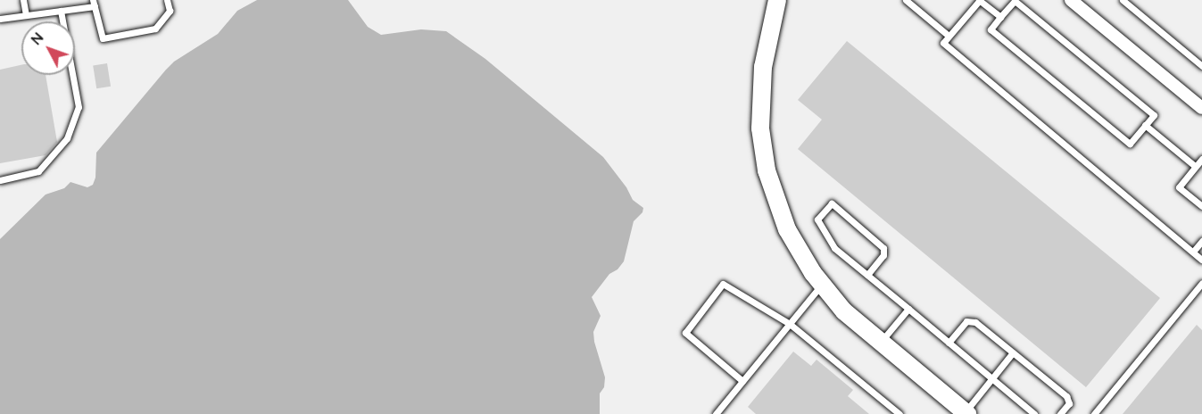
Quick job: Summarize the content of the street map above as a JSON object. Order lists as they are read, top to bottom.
{
  "north": "top left"
}
